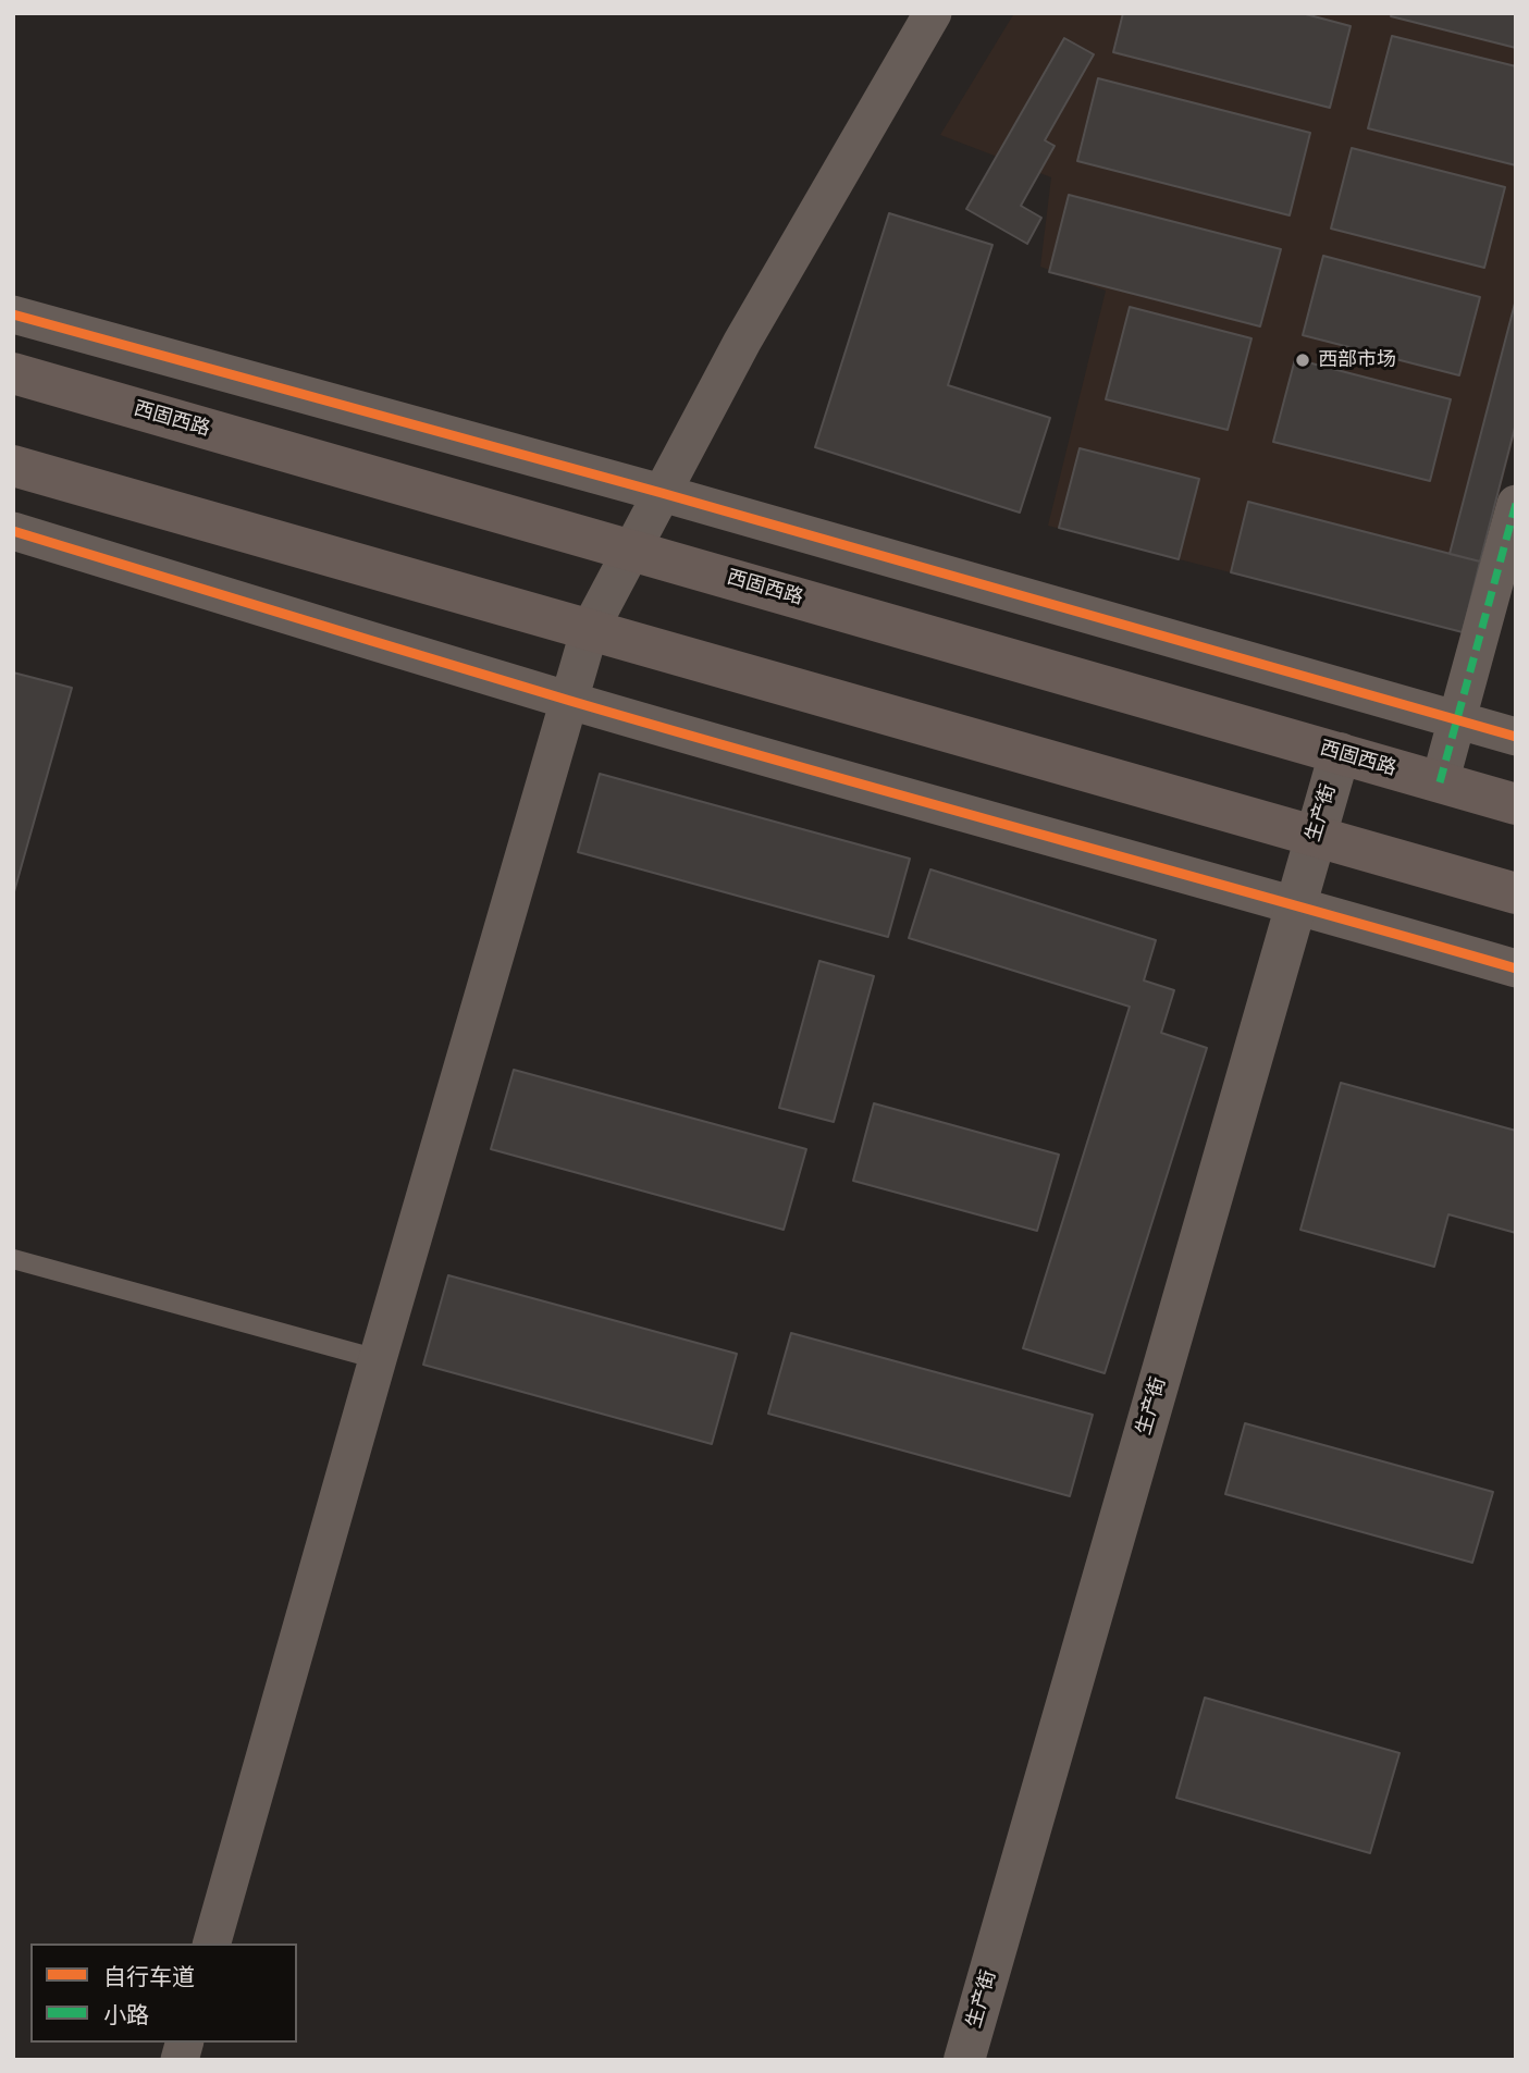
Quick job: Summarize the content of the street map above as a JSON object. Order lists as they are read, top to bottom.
{
  "streets": {
    "main road": ["西固西路"],
    "street": ["生产街"]
  },
  "crossings": [
    ["西固西路", "生产街"]
  ],
  "places": ["西部市场"],
  "legend": ["自行车道", "小路"]
}
